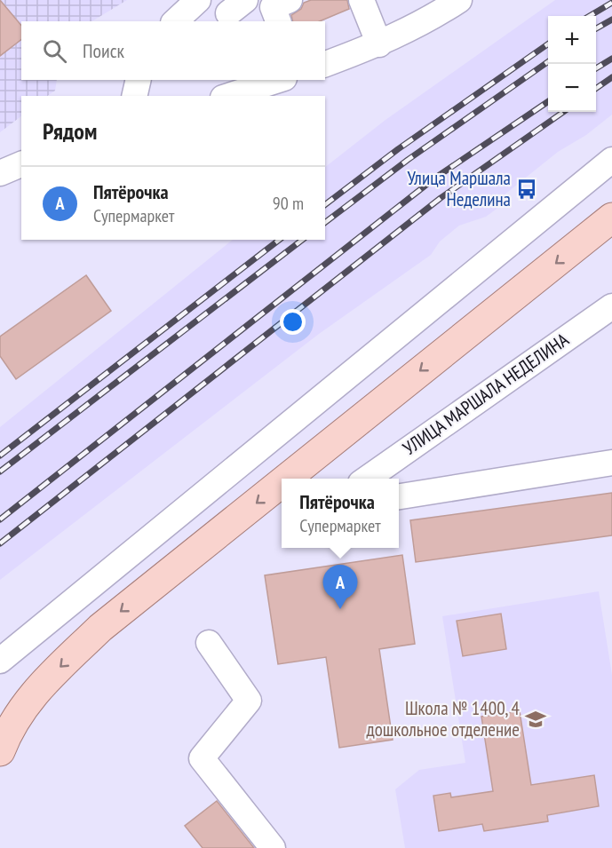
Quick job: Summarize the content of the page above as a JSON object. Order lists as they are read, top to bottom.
{
  "streets": {
    "street": ["УЛИЦА МАРШАЛА НЕДЕЛИНА"]
  },
  "places": {
    "bus stop": ["Улица Маршала Неделина"],
    "school or university": ["Школа № 1400, 4 дошкольное отделение"]
  },
  "page": {
    "map_buttons": ["+", "−"],
    "search": "Поиск",
    "heading": "Рядом",
    "list": [
      {
        "mark": "A",
        "name": "Пятёрочка",
        "note": "Супермаркет",
        "value": "90 m"
      }
    ],
    "popup": ["Пятёрочка", "Супермаркет"],
    "pins": "A"
  }
}
